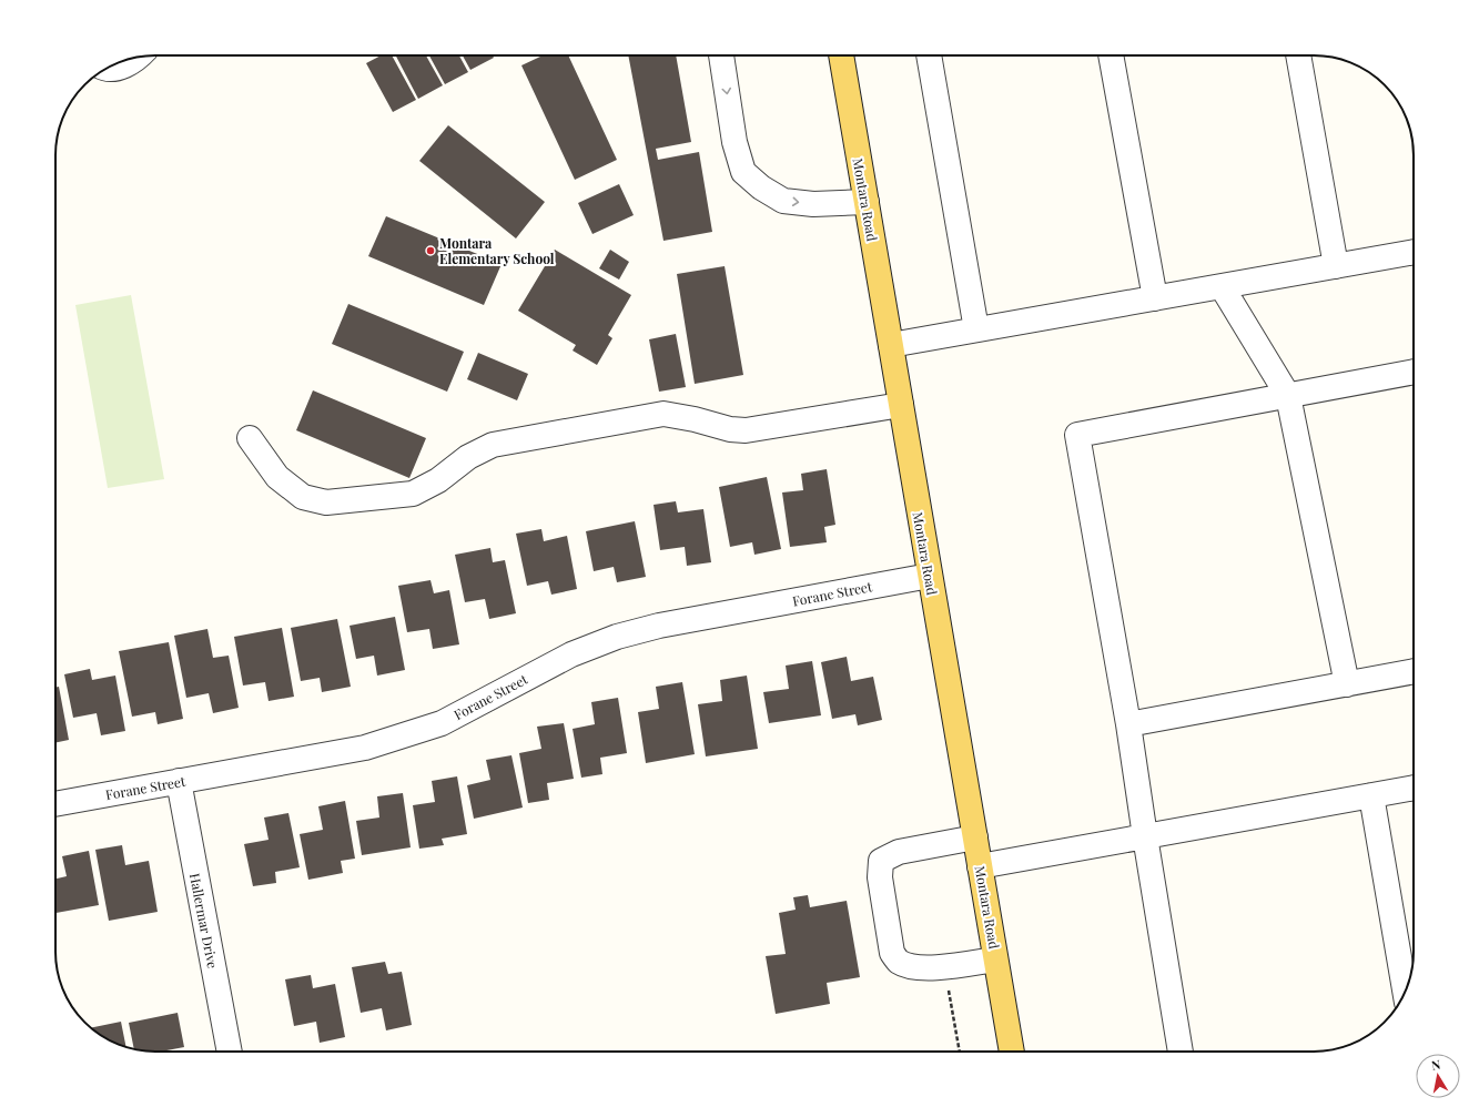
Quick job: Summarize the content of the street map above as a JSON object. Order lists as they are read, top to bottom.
{
  "streets": {
    "main road": ["Montara Road"],
    "street": ["Forane Street", "Hallermar Drive"]
  },
  "crossings": [
    ["Montara Road", "Forane Street"],
    ["Forane Street", "Hallermar Drive"]
  ],
  "places": ["Montara Elementary School"],
  "north": "top"
}
